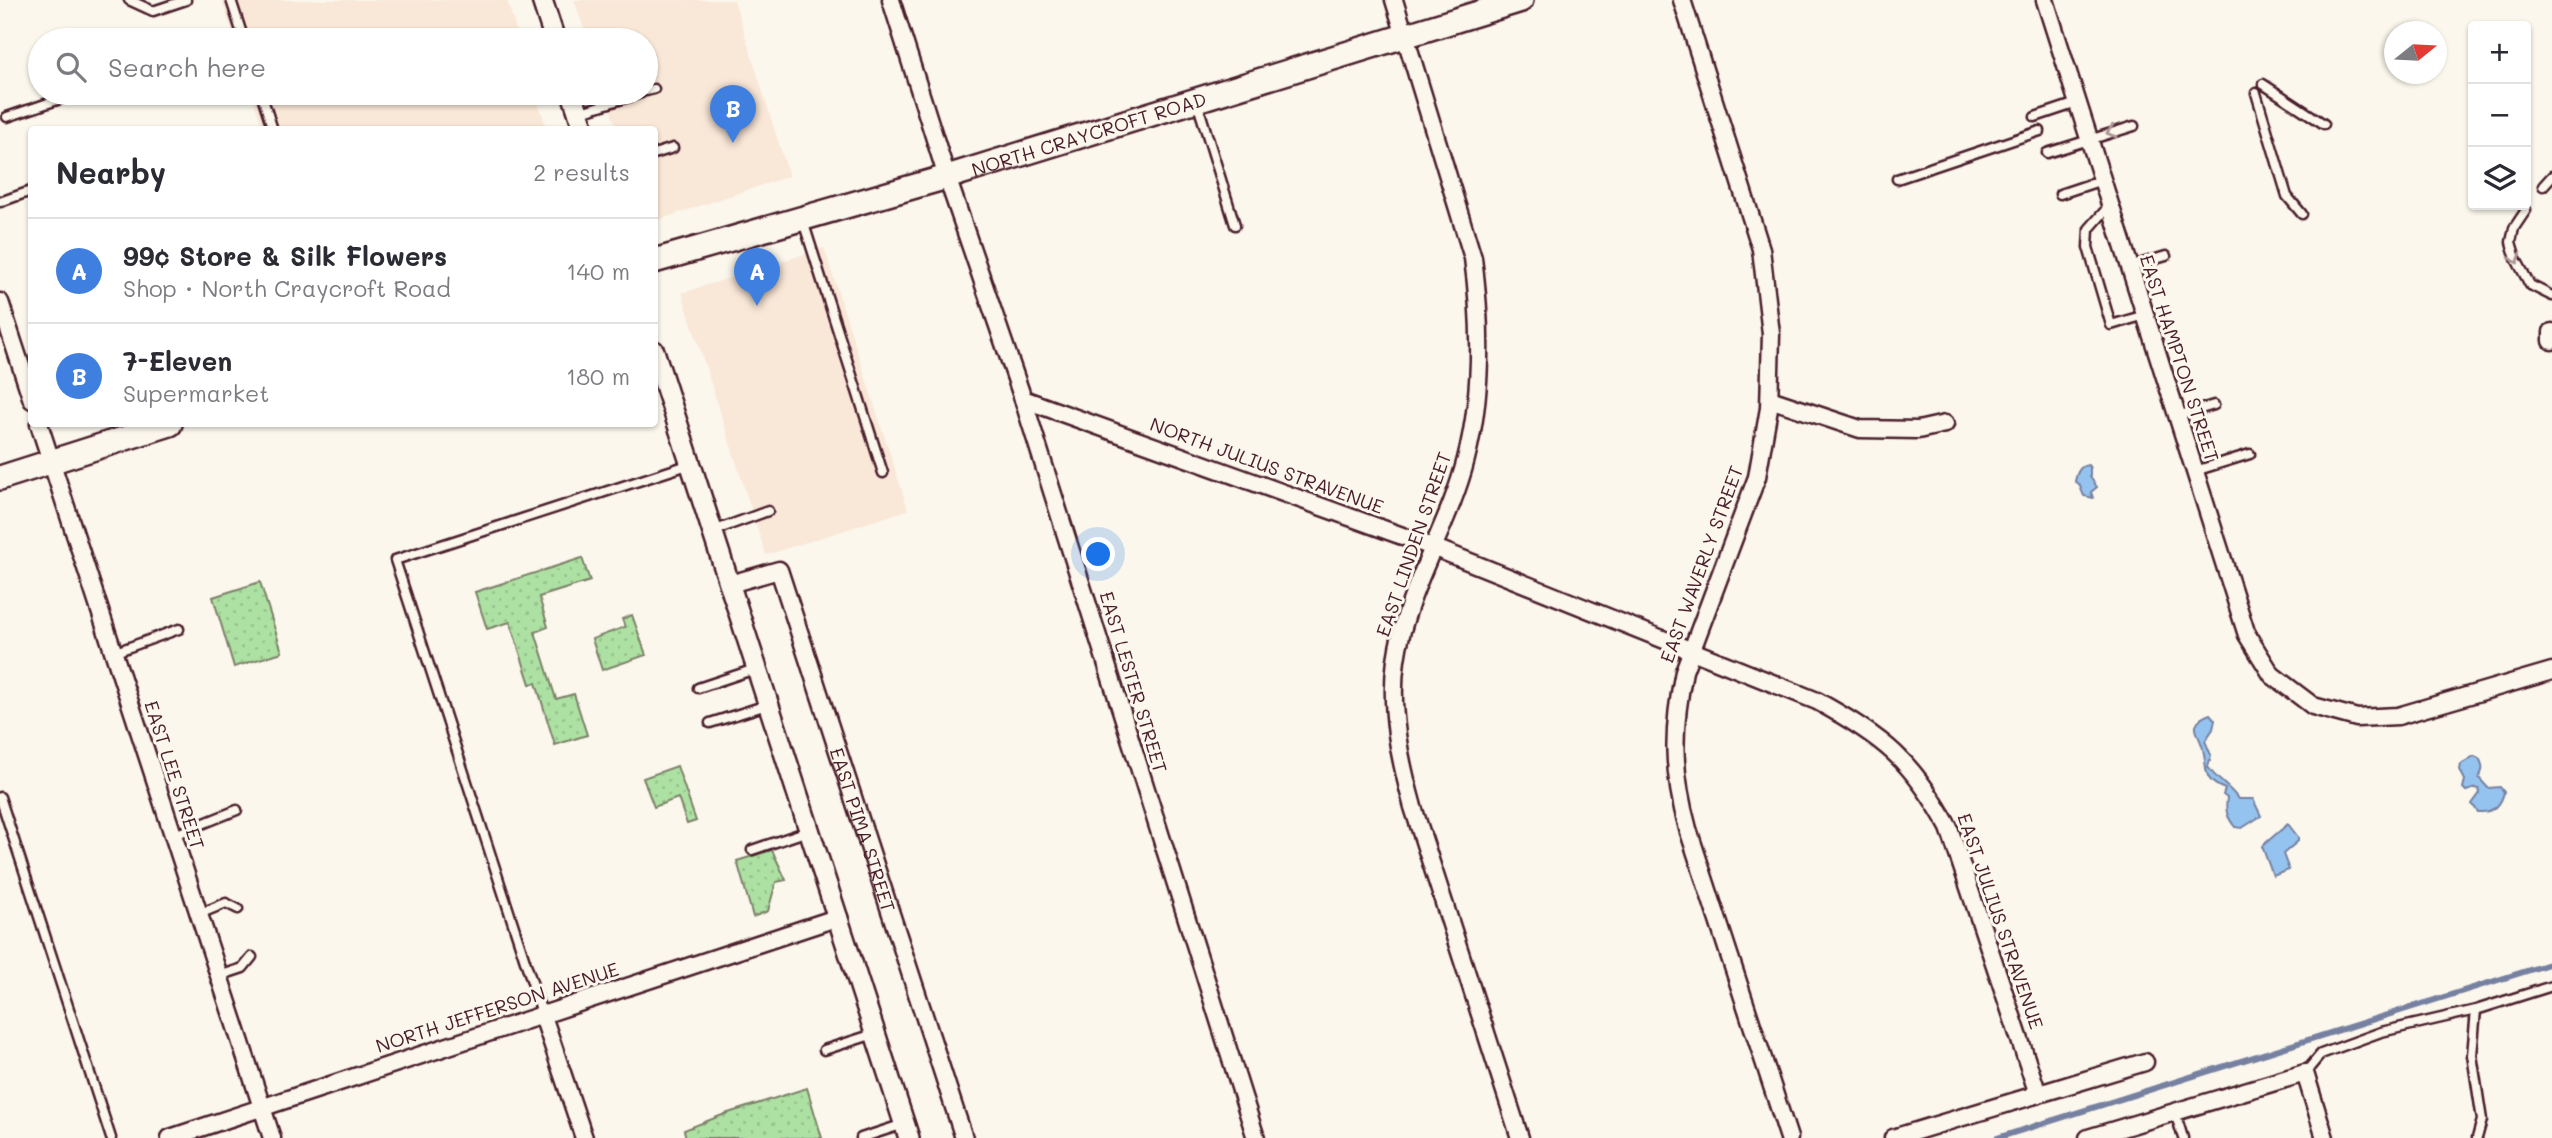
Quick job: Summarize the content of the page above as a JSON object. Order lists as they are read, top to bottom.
{
  "streets": {
    "main road": ["NORTH CRAYCROFT ROAD"],
    "street": [
      "EAST HAMPTON STREET",
      "NORTH JULIUS STRAVENUE",
      "EAST LINDEN STREET",
      "EAST WAVERLY STREET",
      "EAST LESTER STREET",
      "EAST LEE STREET",
      "EAST PIMA STREET",
      "EAST JULIUS STRAVENUE",
      "NORTH JEFFERSON AVENUE"
    ]
  },
  "crossings": [
    ["NORTH CRAYCROFT ROAD", "EAST LINDEN STREET"],
    ["NORTH CRAYCROFT ROAD", "EAST LESTER STREET"],
    ["NORTH JULIUS STRAVENUE", "EAST LINDEN STREET"],
    ["NORTH JULIUS STRAVENUE", "EAST WAVERLY STREET"],
    ["NORTH JULIUS STRAVENUE", "EAST LESTER STREET"],
    ["NORTH JULIUS STRAVENUE", "EAST JULIUS STRAVENUE"],
    ["EAST WAVERLY STREET", "EAST JULIUS STRAVENUE"],
    ["EAST LEE STREET", "NORTH JEFFERSON AVENUE"]
  ],
  "north": "right",
  "page": {
    "map_buttons": ["+", "−"],
    "search": "Search here",
    "pins": ["B", "A"],
    "heading": ["Nearby", "2 results"],
    "list": [
      {
        "mark": "A",
        "name": "99¢ Store & Silk Flowers",
        "note": "Shop · North Craycroft Road",
        "value": "140 m"
      },
      {
        "mark": "B",
        "name": "7-Eleven",
        "note": "Supermarket",
        "value": "180 m"
      }
    ]
  }
}
